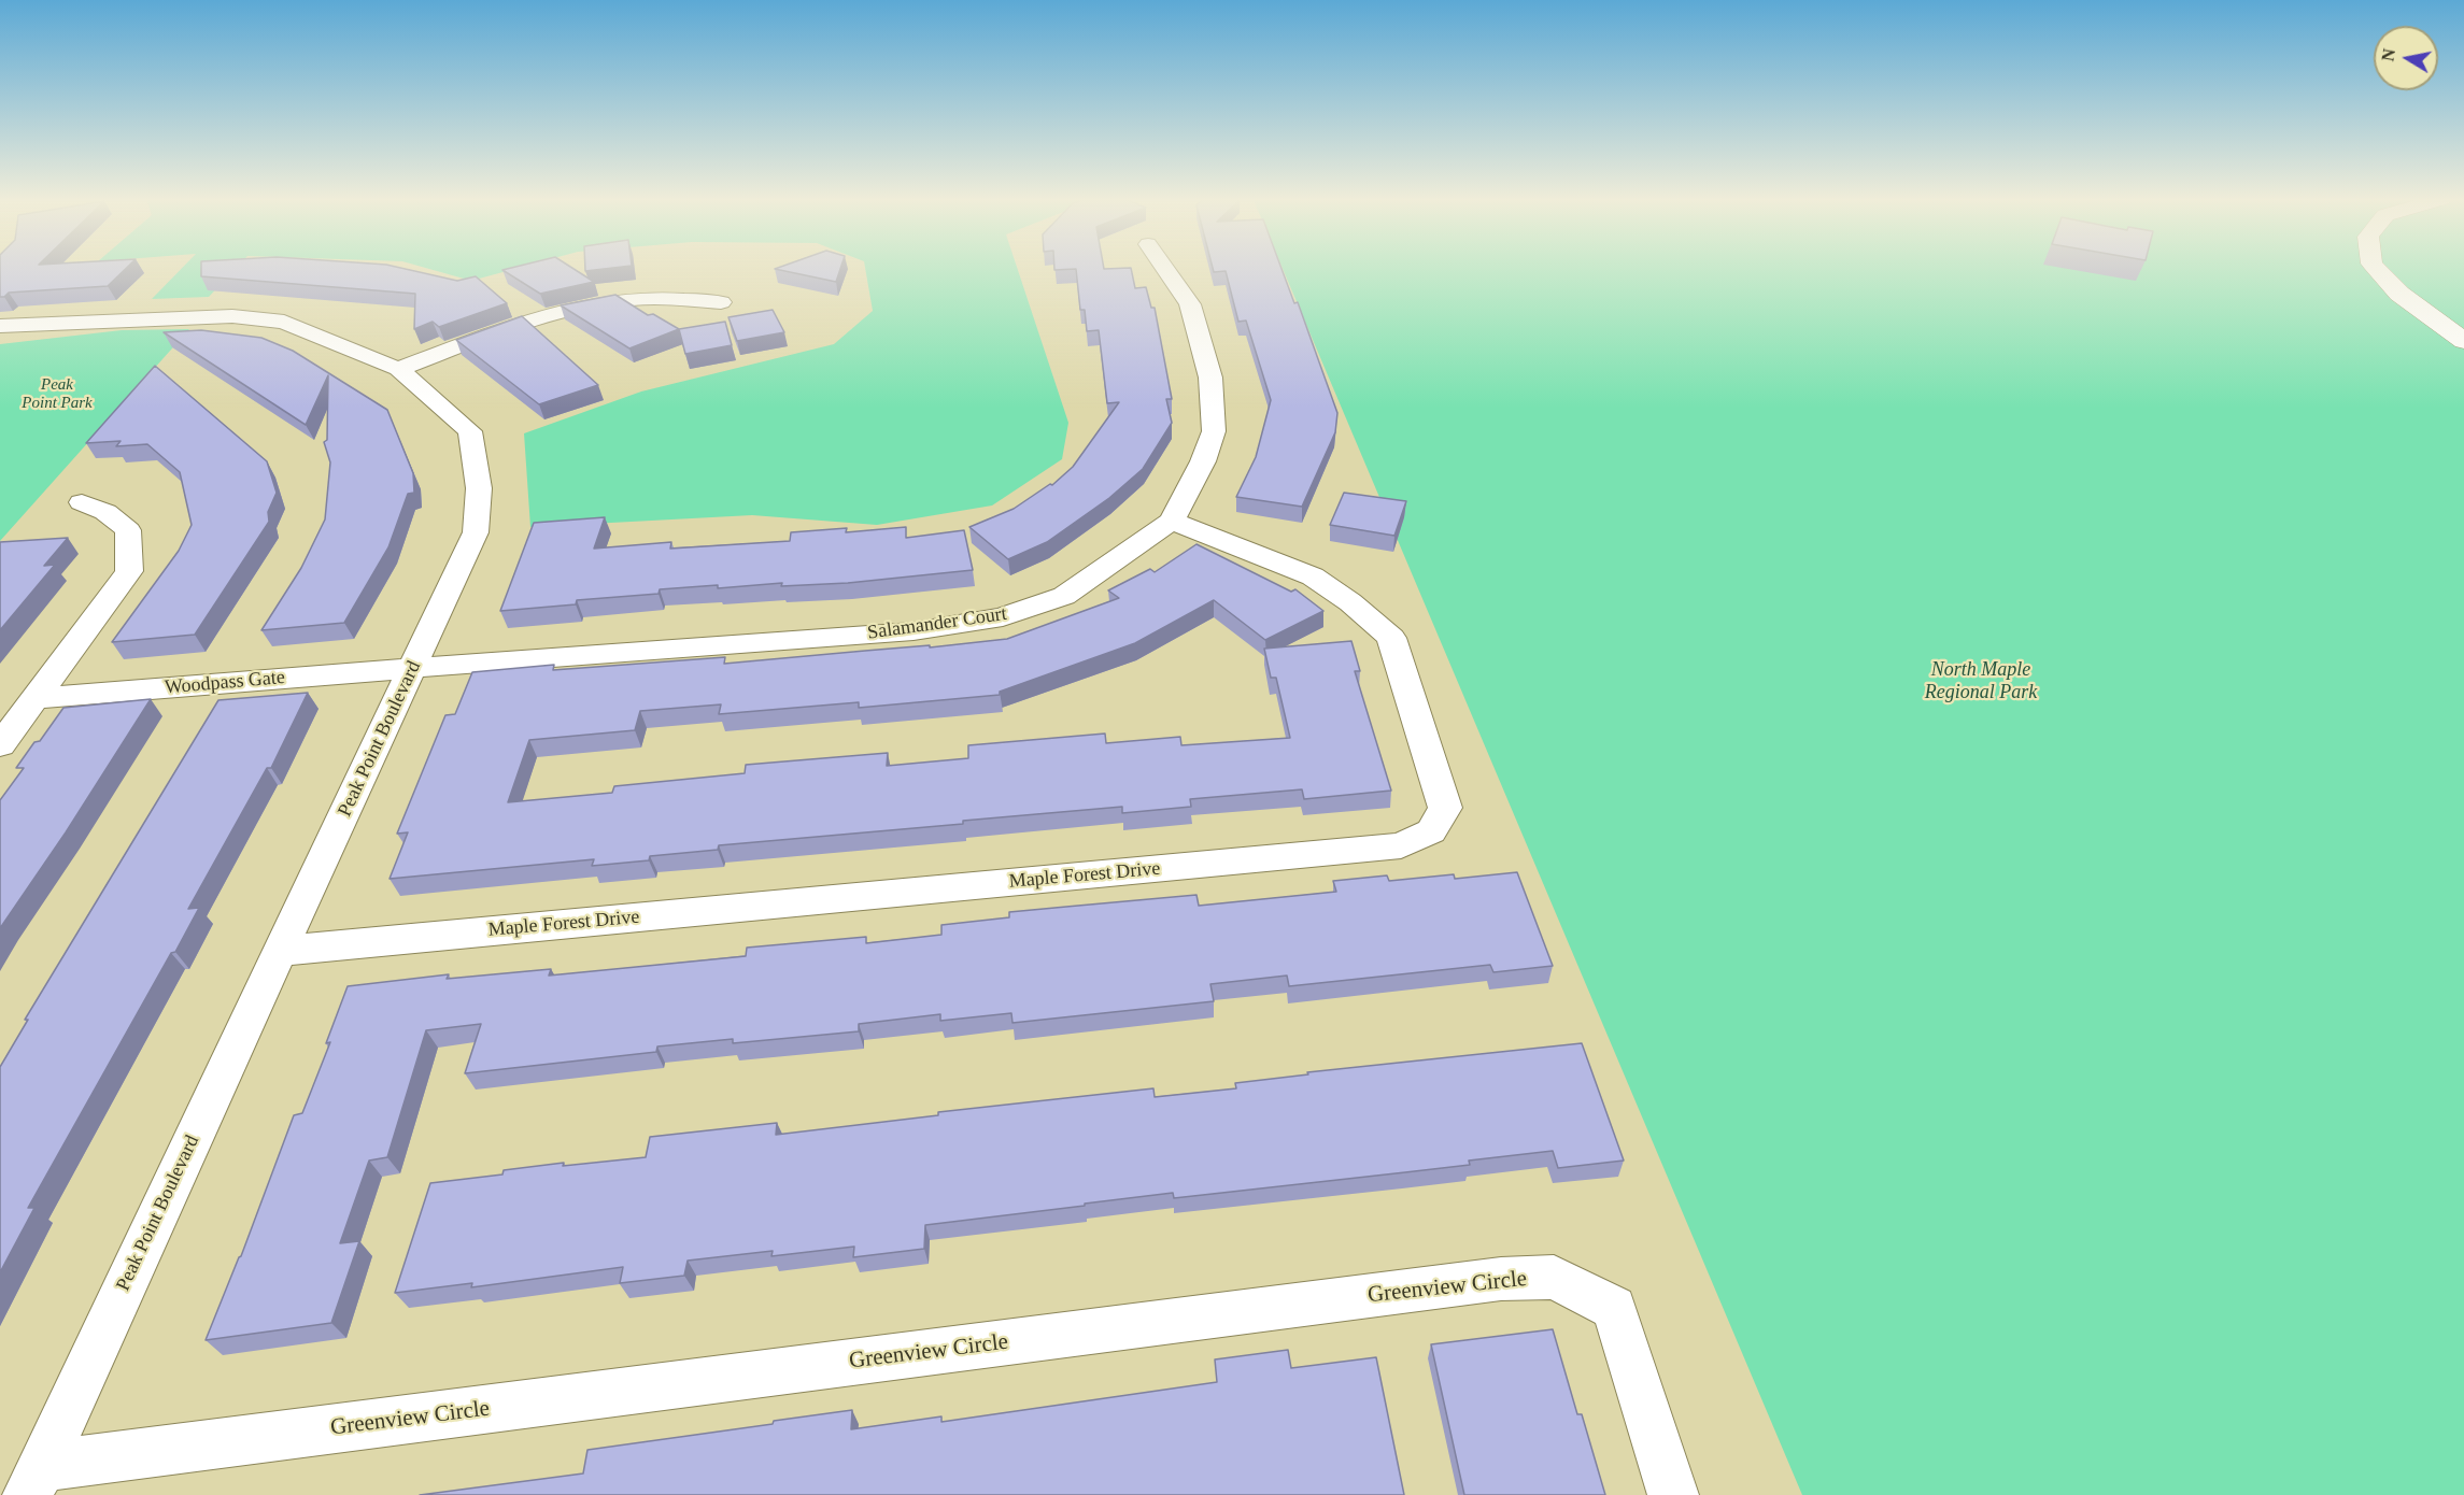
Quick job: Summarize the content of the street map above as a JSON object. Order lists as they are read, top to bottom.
{
  "streets": {
    "street": [
      "Salamander Court",
      "Woodpass Gate",
      "Peak Point Boulevard",
      "Maple Forest Drive",
      "Greenview Circle"
    ]
  },
  "crossings": [
    ["Salamander Court", "Woodpass Gate"],
    ["Salamander Court", "Peak Point Boulevard"],
    ["Salamander Court", "Maple Forest Drive"],
    ["Woodpass Gate", "Peak Point Boulevard"],
    ["Peak Point Boulevard", "Maple Forest Drive"],
    ["Peak Point Boulevard", "Greenview Circle"]
  ],
  "parks": ["Peak Point Park", "North Maple Regional Park"],
  "north": "left"
}
